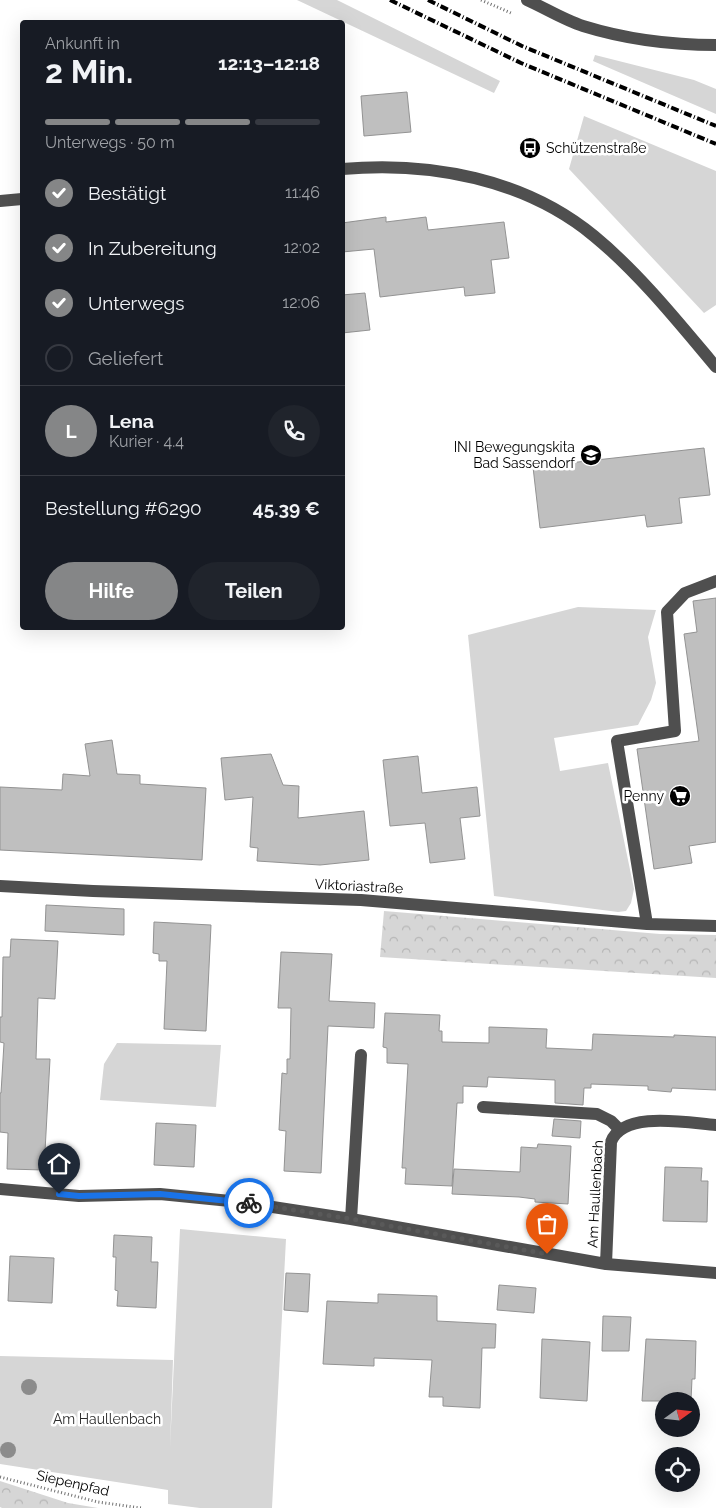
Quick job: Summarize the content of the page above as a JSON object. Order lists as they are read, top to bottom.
{
  "streets": {
    "street": ["Viktoriastraße", "Am Haullenbach"],
    "path": ["Siepenpfad"]
  },
  "parks": ["Am Haullenbach"],
  "places": {
    "bus stop": ["Schützenstraße"],
    "school or university": ["INI Bewegungskita Bad Sassendorf"],
    "supermarket": ["Penny"]
  },
  "north": "right",
  "page": {
    "heading": ["2 Min.", "Ankunft in", "12:13–12:18"],
    "panel": [
      "Lena",
      "Kurier · 4.4",
      "Bestellung #6290",
      "45.39 €"
    ],
    "bar": "Unterwegs · 50 m",
    "list": [
      ["Bestätigt", "11:46"],
      ["In Zubereitung", "12:02"],
      ["Unterwegs", "12:06"],
      "Geliefert"
    ],
    "round": "L",
    "buttons": ["Hilfe", "Teilen"]
  }
}
